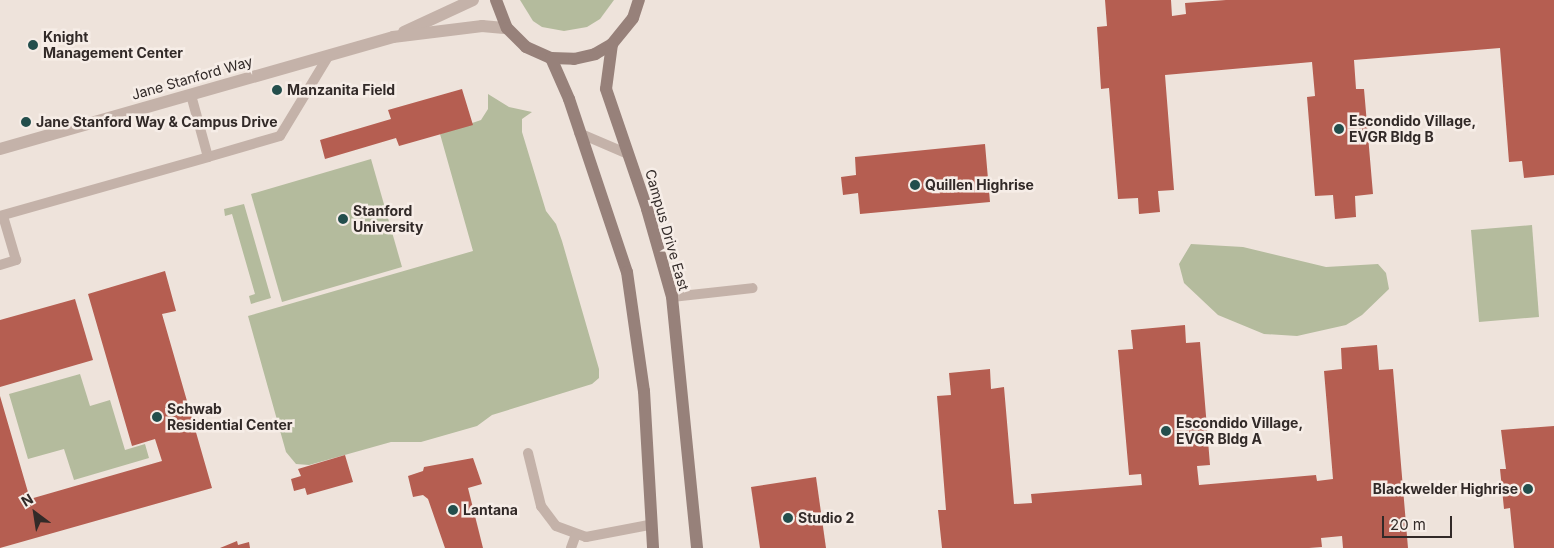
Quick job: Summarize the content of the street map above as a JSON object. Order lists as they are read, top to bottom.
{
  "streets": {
    "street": ["Jane Stanford Way", "Campus Drive East"]
  },
  "places": [
    "Knight Management Center",
    "Manzanita Field",
    "Jane Stanford Way & Campus Drive",
    "Escondido Village, EVGR Bldg B",
    "Quillen Highrise",
    "Stanford University",
    "Schwab Residential Center",
    "Escondido Village, EVGR Bldg A",
    "Blackwelder Highrise",
    "Lantana",
    "Studio 2"
  ],
  "scale_bar": "20 m",
  "north": "top left"
}
